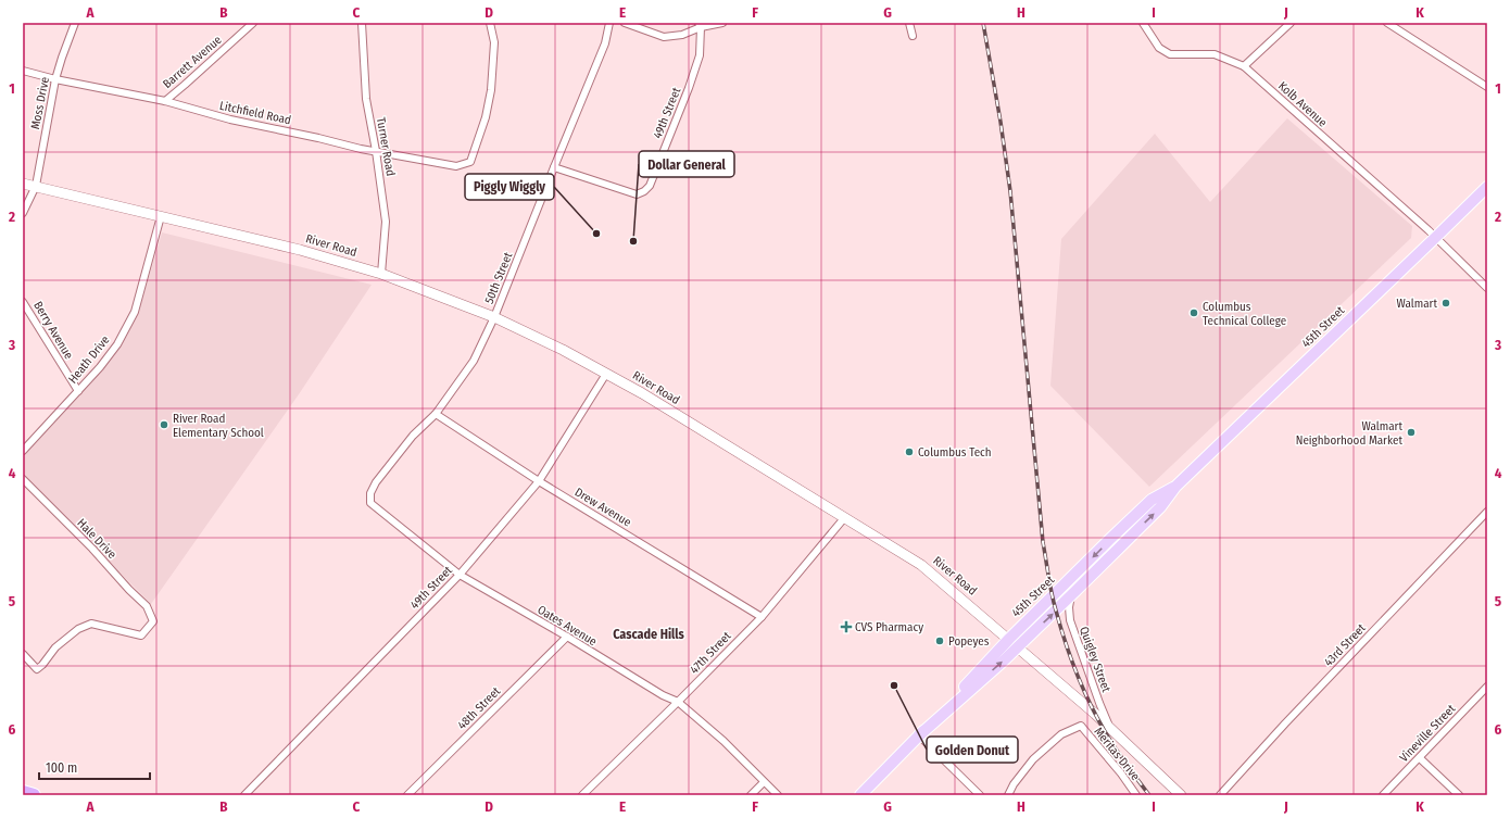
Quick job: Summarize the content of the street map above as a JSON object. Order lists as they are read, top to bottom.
{
  "streets": {
    "main road": ["River Road", "45th Street"],
    "street": [
      "Barrett Avenue",
      "Moss Drive",
      "Kolb Avenue",
      "Litchfield Road",
      "49th Street",
      "Turner Road",
      "50th Street",
      "Berry Avenue",
      "Heath Drive",
      "Drew Avenue",
      "Hale Drive",
      "Oates Avenue",
      "43rd Street",
      "47th Street",
      "Quigley Street",
      "48th Street",
      "Vineville Street",
      "Meritas Drive"
    ]
  },
  "crossings": [
    ["Barrett Avenue", "Litchfield Road"],
    ["Moss Drive", "Litchfield Road"],
    ["Moss Drive", "River Road"],
    ["Kolb Avenue", "45th Street"],
    ["Litchfield Road", "Turner Road"],
    ["49th Street", "River Road"],
    ["49th Street", "50th Street"],
    ["49th Street", "Drew Avenue"],
    ["49th Street", "Oates Avenue"],
    ["Turner Road", "River Road"],
    ["River Road", "50th Street"],
    ["River Road", "45th Street"],
    ["River Road", "Heath Drive"],
    ["River Road", "47th Street"],
    ["River Road", "Quigley Street"],
    ["50th Street", "Drew Avenue"],
    ["50th Street", "Oates Avenue"],
    ["45th Street", "Quigley Street"],
    ["Berry Avenue", "Heath Drive"],
    ["Drew Avenue", "47th Street"],
    ["Oates Avenue", "47th Street"],
    ["Oates Avenue", "48th Street"]
  ],
  "districts": ["Cascade Hills"],
  "places": {
    "other": [
      "Piggly Wiggly",
      "Dollar General",
      "Walmart",
      "Columbus Technical College",
      "River Road Elementary School",
      "Walmart Neighborhood Market",
      "Columbus Tech",
      "Popeyes",
      "Golden Donut"
    ],
    "health": ["CVS Pharmacy"]
  },
  "scale_bar": "100 m",
  "grid": {
    "columns": [
      "A",
      "B",
      "C",
      "D",
      "E",
      "F",
      "G",
      "H",
      "I",
      "J",
      "K"
    ],
    "rows": [
      "1",
      "2",
      "3",
      "4",
      "5",
      "6"
    ]
  }
}
